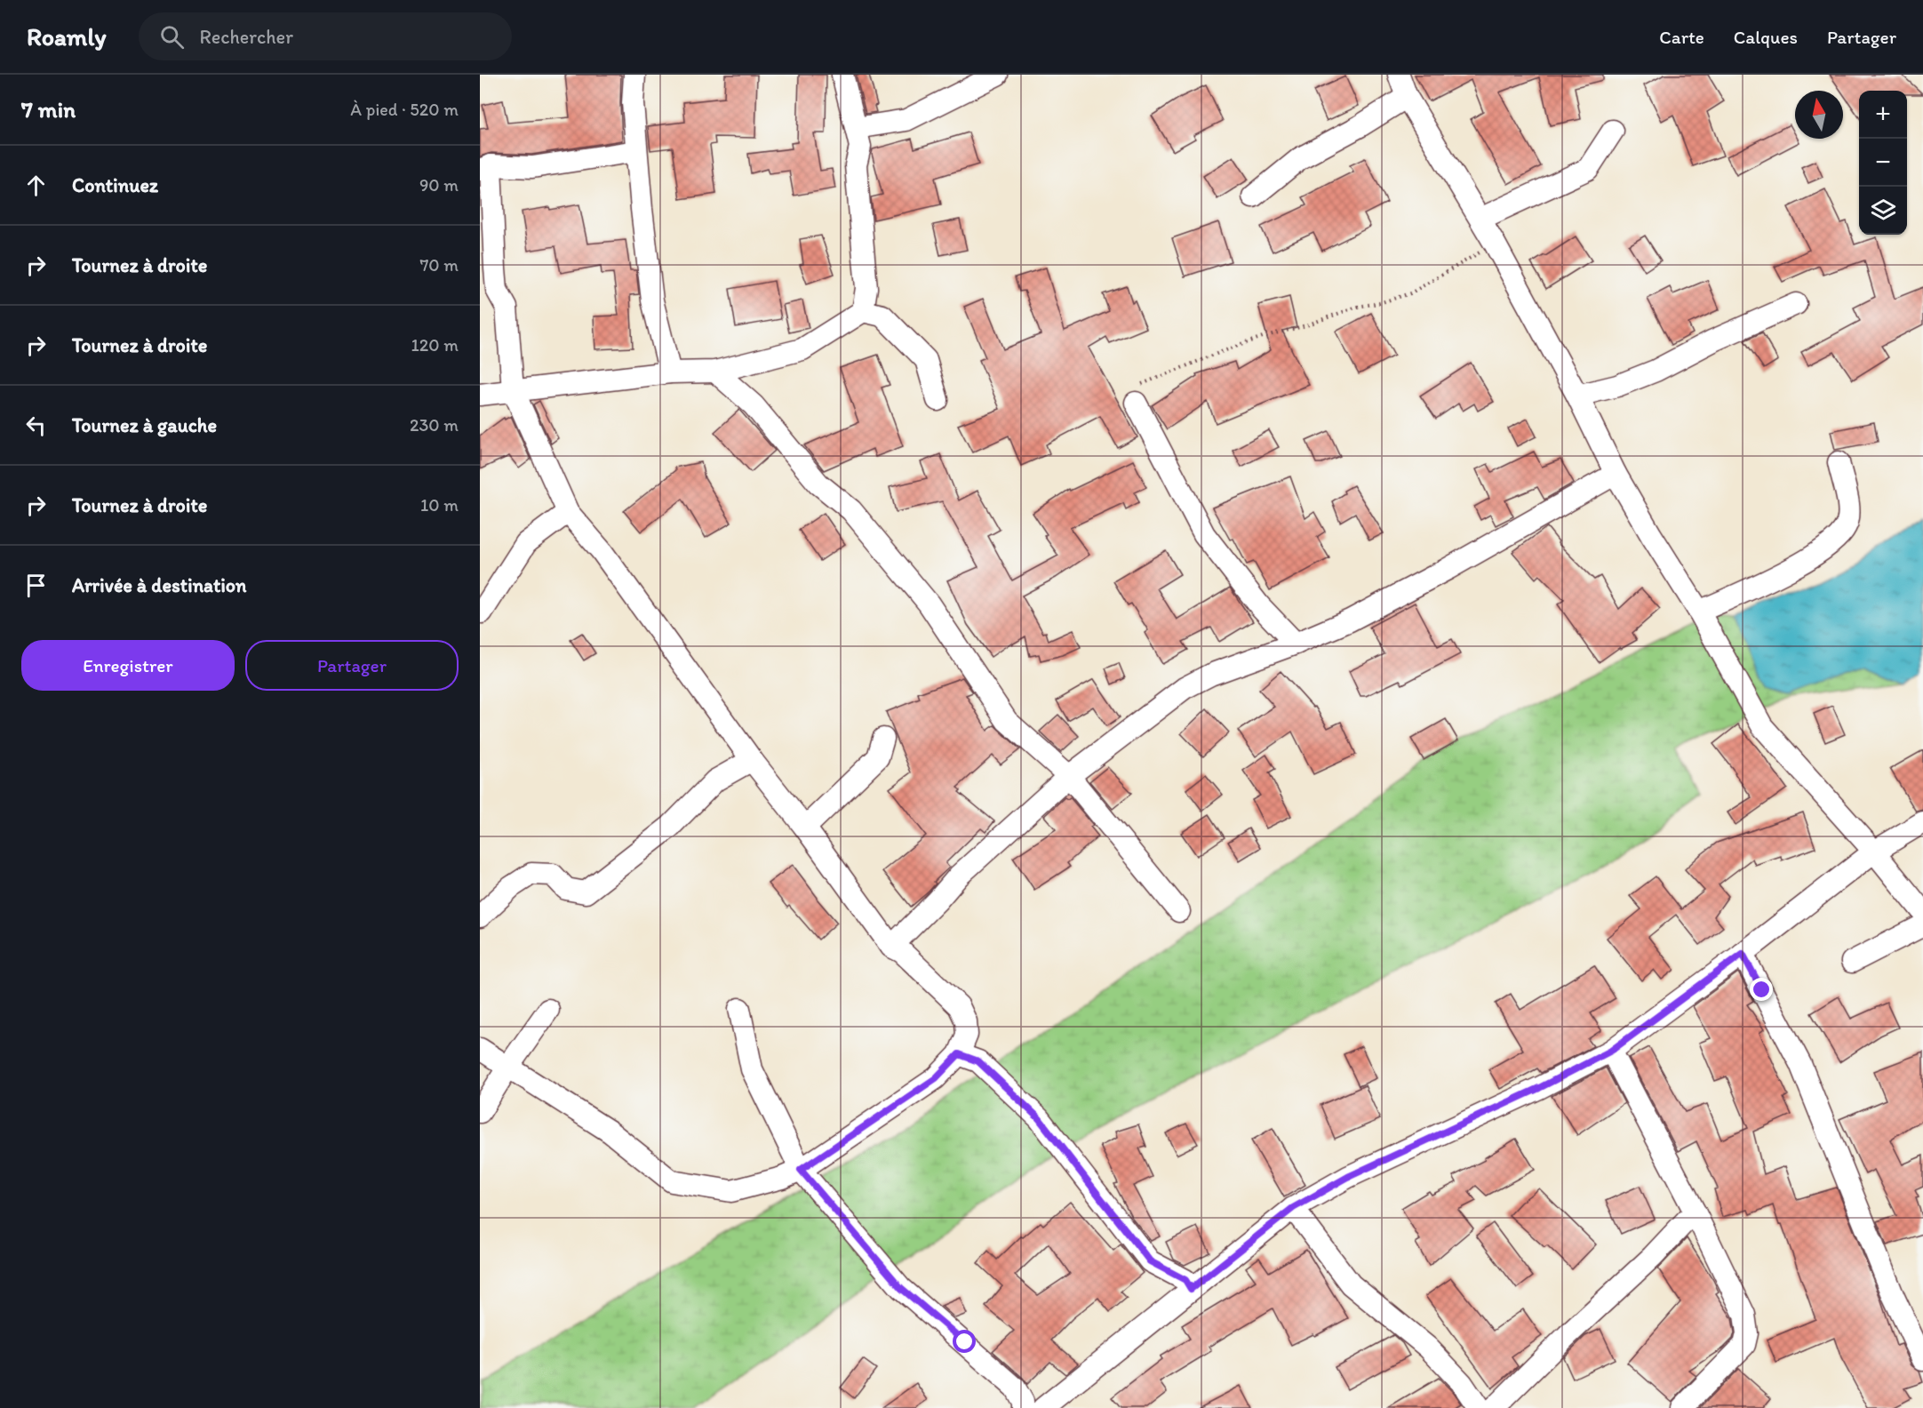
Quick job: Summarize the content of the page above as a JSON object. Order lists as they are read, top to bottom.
{
  "north": "top",
  "page": {
    "header": "Roamly",
    "search": "Rechercher",
    "nav": ["Carte", "Calques", "Partager"],
    "heading": ["7 min", "À pied · 520 m"],
    "map_buttons": ["+", "−"],
    "list": [
      ["Continuez", "90 m"],
      ["Tournez à droite", "70 m"],
      ["Tournez à droite", "120 m"],
      ["Tournez à gauche", "230 m"],
      ["Tournez à droite", "10 m"],
      "Arrivée à destination"
    ],
    "buttons": ["Enregistrer", "Partager"]
  }
}
